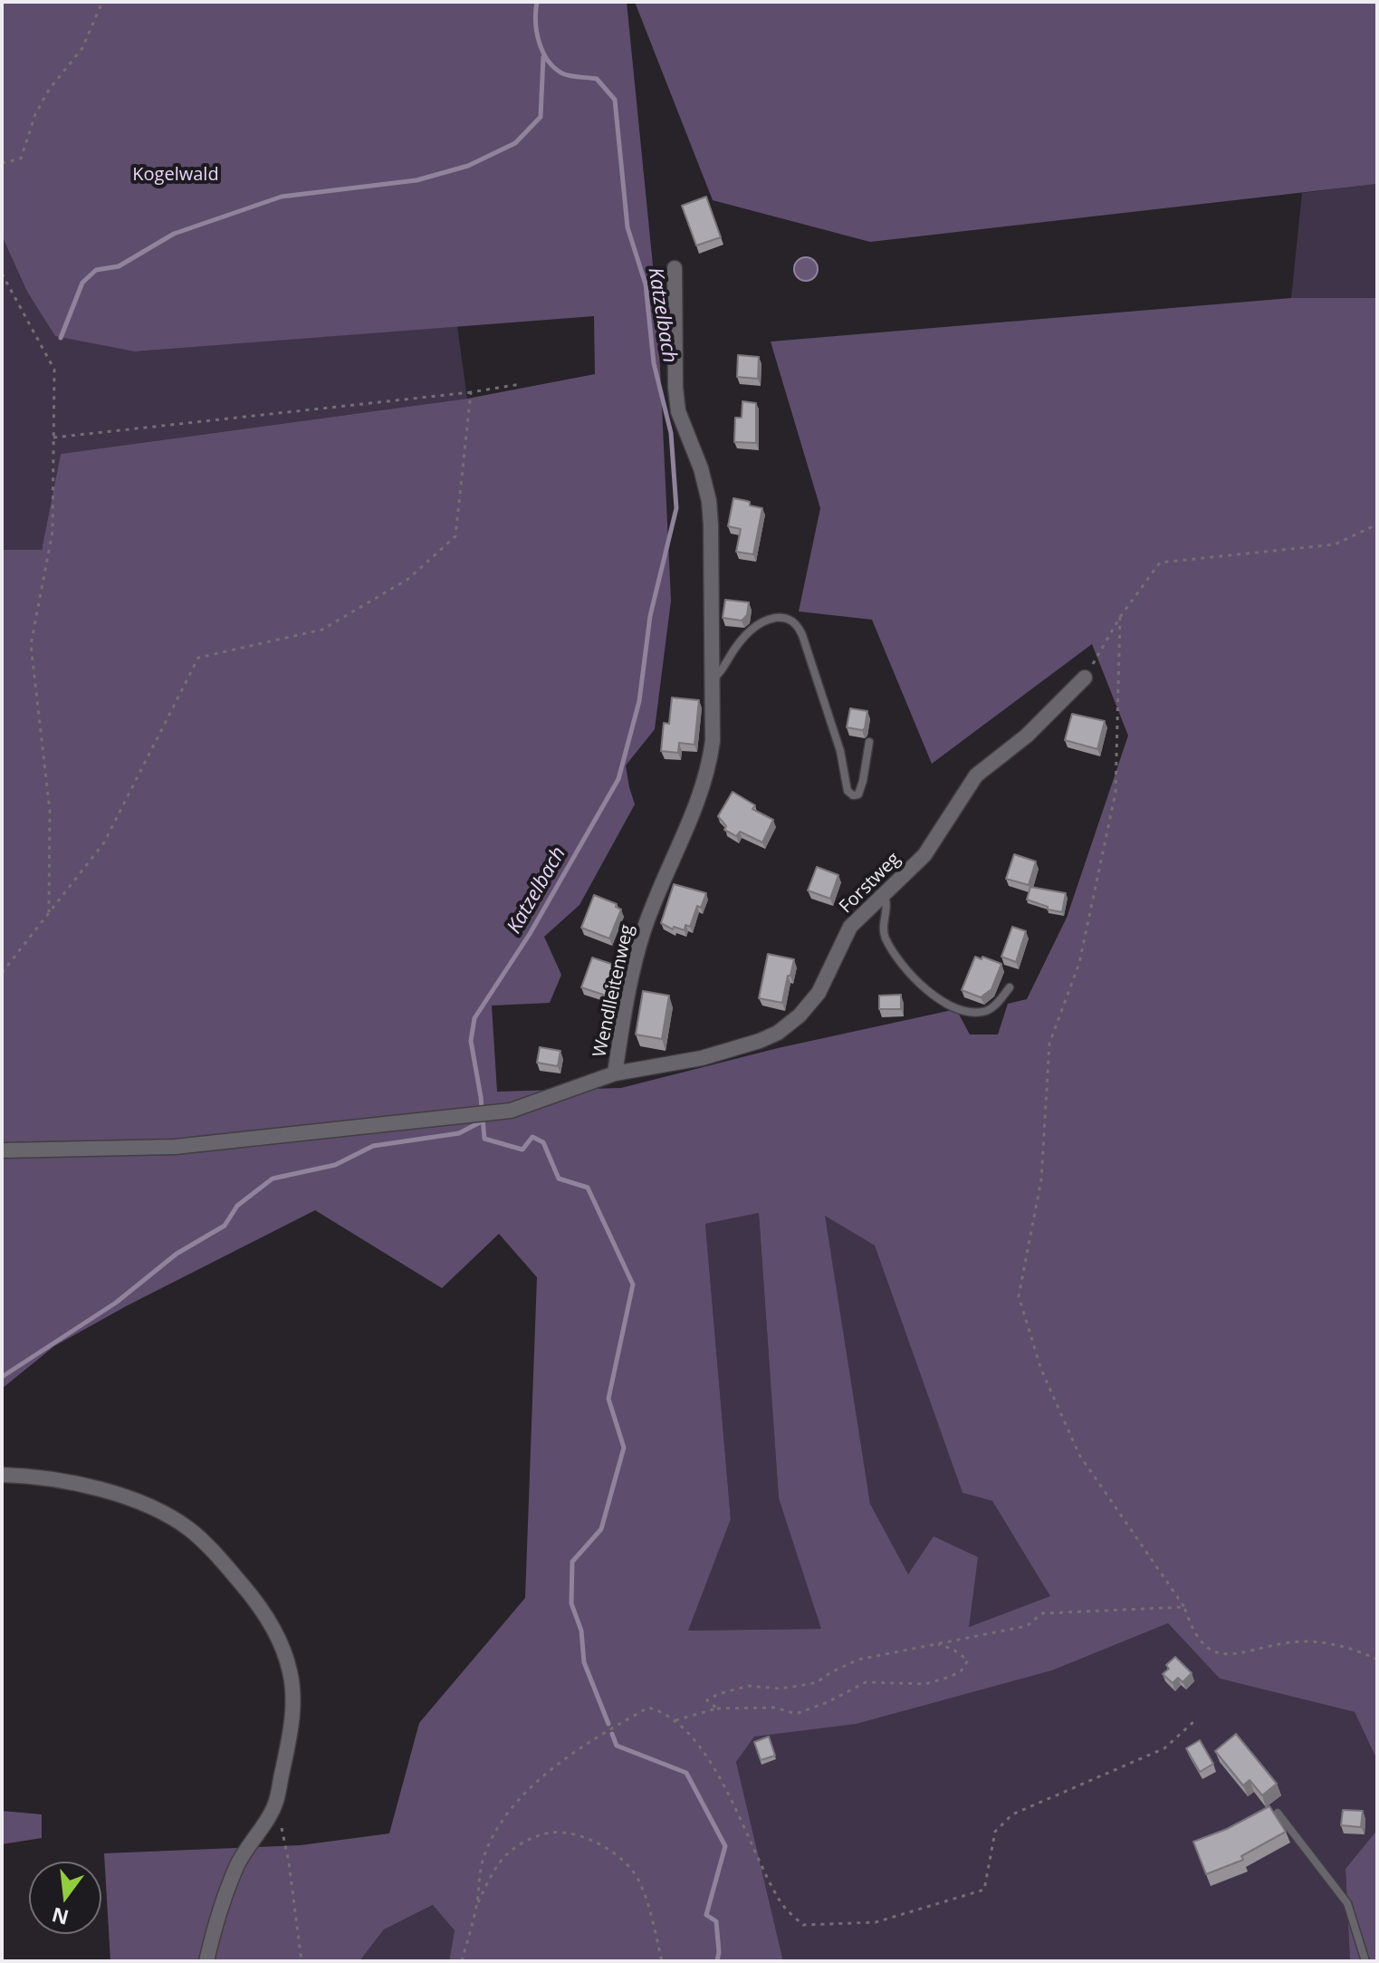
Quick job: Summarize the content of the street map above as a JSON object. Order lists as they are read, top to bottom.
{
  "streets": {
    "street": ["Forstweg", "Wendlleitenweg"]
  },
  "crossings": [
    ["Forstweg", "Wendlleitenweg"]
  ],
  "water": ["Katzelbach"],
  "parks": ["Kogelwald"],
  "north": "bottom"
}
